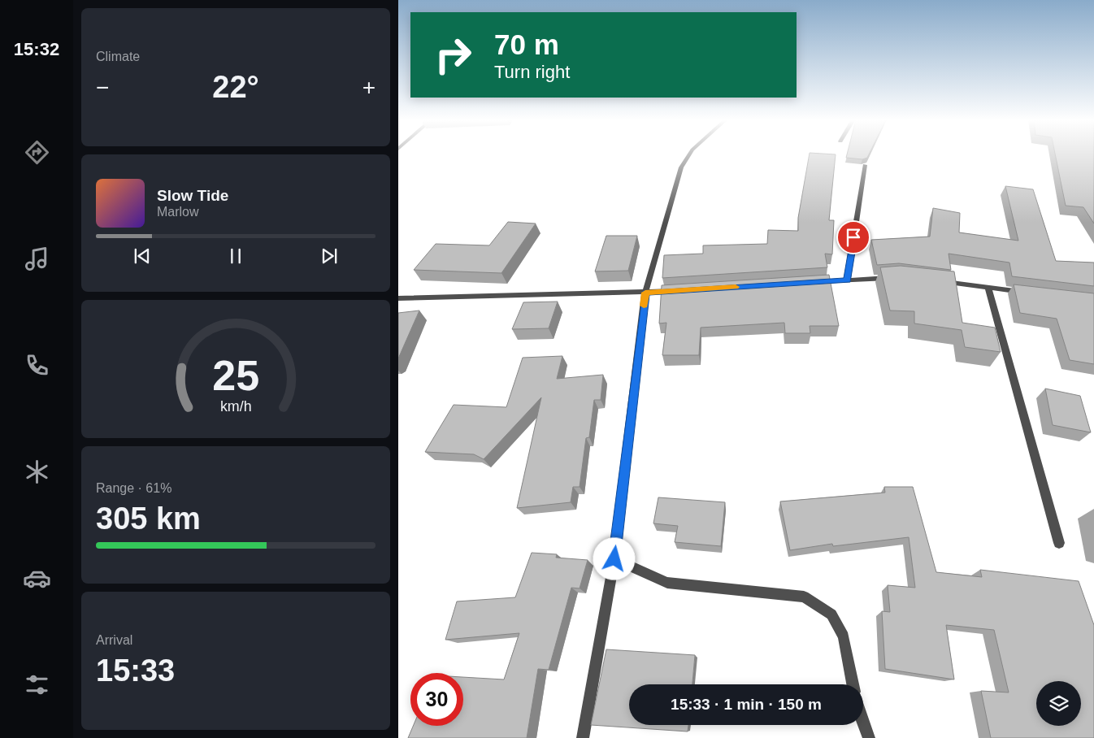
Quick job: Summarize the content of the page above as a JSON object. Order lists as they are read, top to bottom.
{
  "page": {
    "tabs": "15:32",
    "tile": [
      "Climate",
      ["Range · 61%", "305 km"],
      ["Arrival", "15:33"]
    ],
    "turn": ["70 m", "Turn right"],
    "heat": ["−", "22°", "+"],
    "song": ["Slow Tide", "Marlow"],
    "limit": "30",
    "trip": "15:33 · 1 min · 150 m",
    "gauge": ["25", "km/h"]
  }
}
